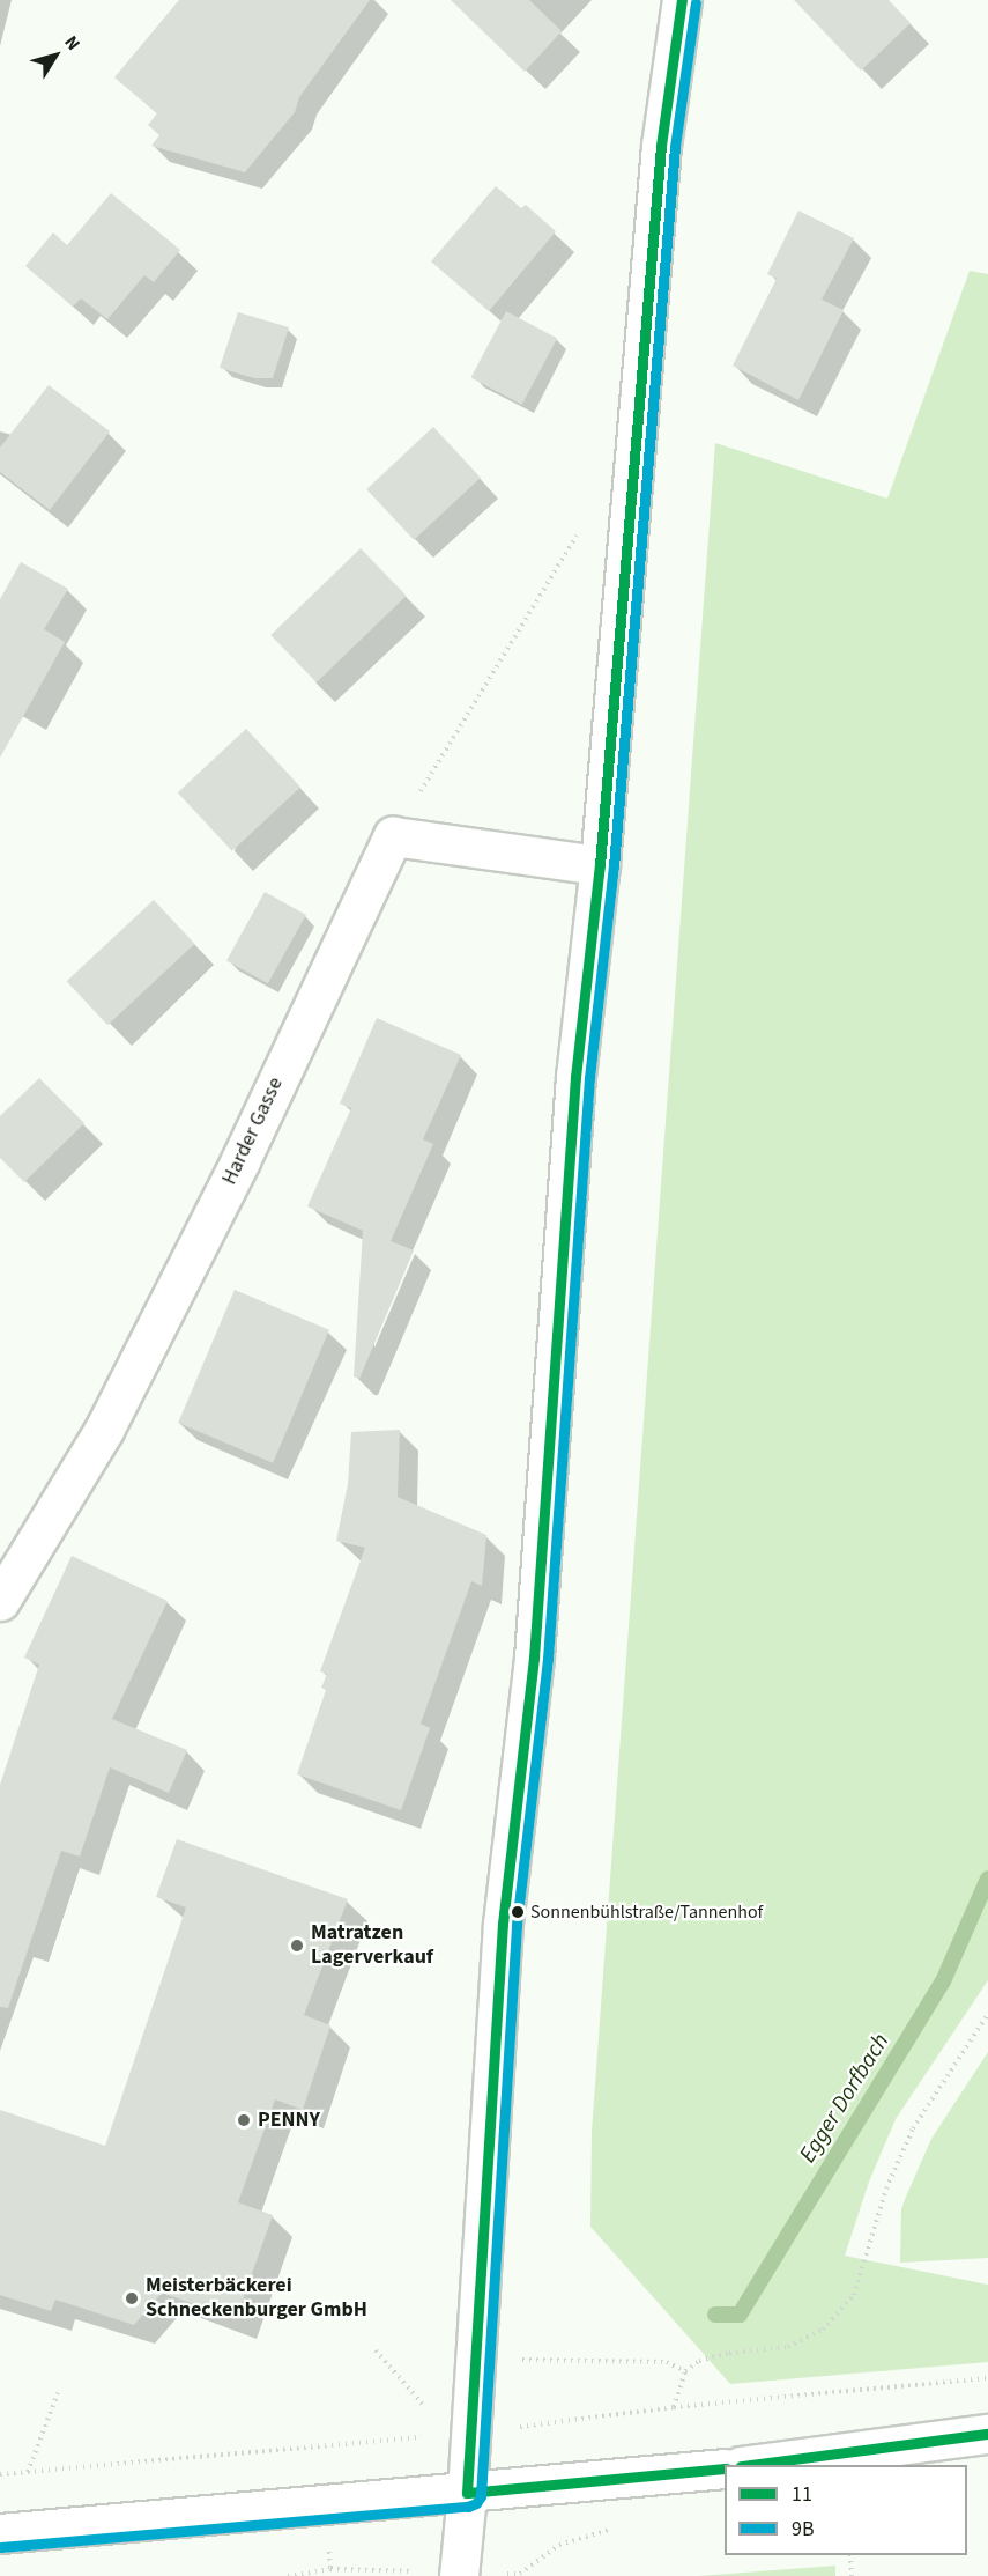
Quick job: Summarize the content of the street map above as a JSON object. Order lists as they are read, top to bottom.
{
  "streets": {
    "street": ["Harder Gasse"]
  },
  "water": ["Egger Dorfbach"],
  "places": [
    "Sonnenbühlstraße/Tannenhof",
    "Matratzen Lagerverkauf",
    "PENNY",
    "Meisterbäckerei Schneckenburger GmbH"
  ],
  "lines": ["transit line 11", "transit line 9B"],
  "legend": ["11", "9B"],
  "north": "top right"
}
